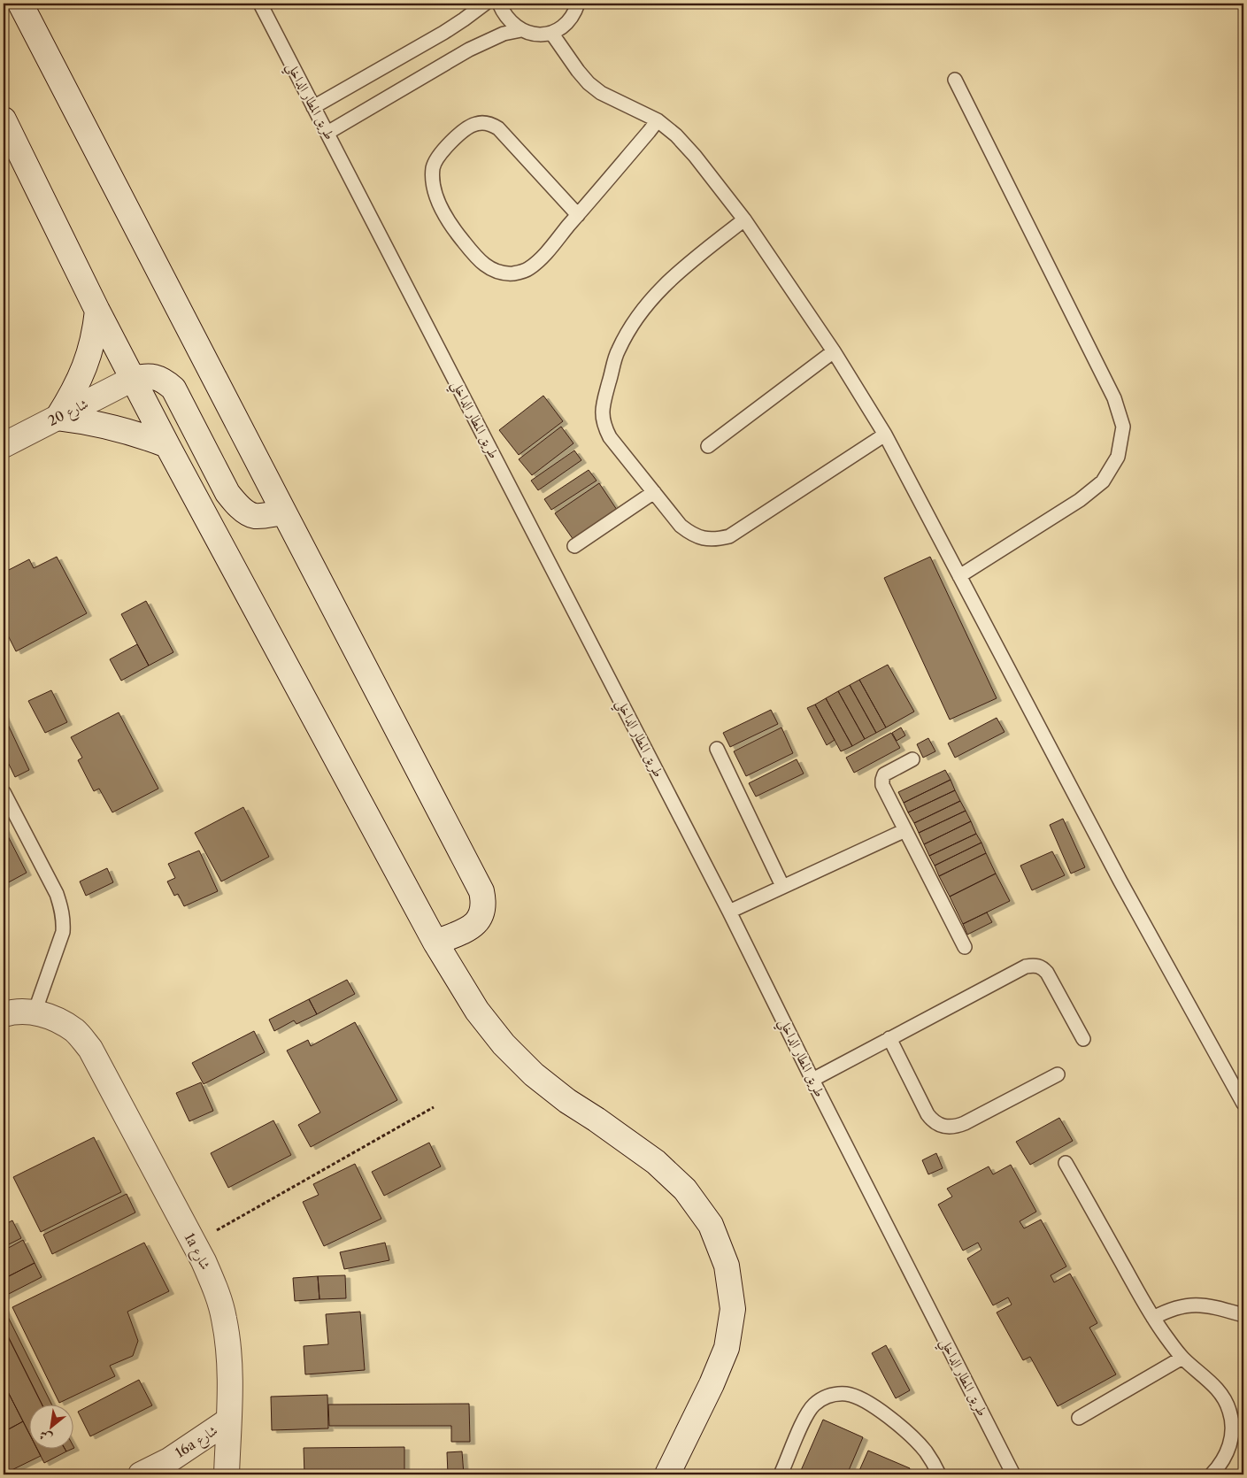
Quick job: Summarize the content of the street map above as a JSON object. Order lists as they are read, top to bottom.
{
  "streets": {
    "street": ["شارع 20", "1a شارع", "16a شارع"],
    "lane": ["طريق المطار الداخلي"]
  },
  "crossings": [
    ["1a شارع", "16a شارع"]
  ],
  "north": "bottom left"
}
